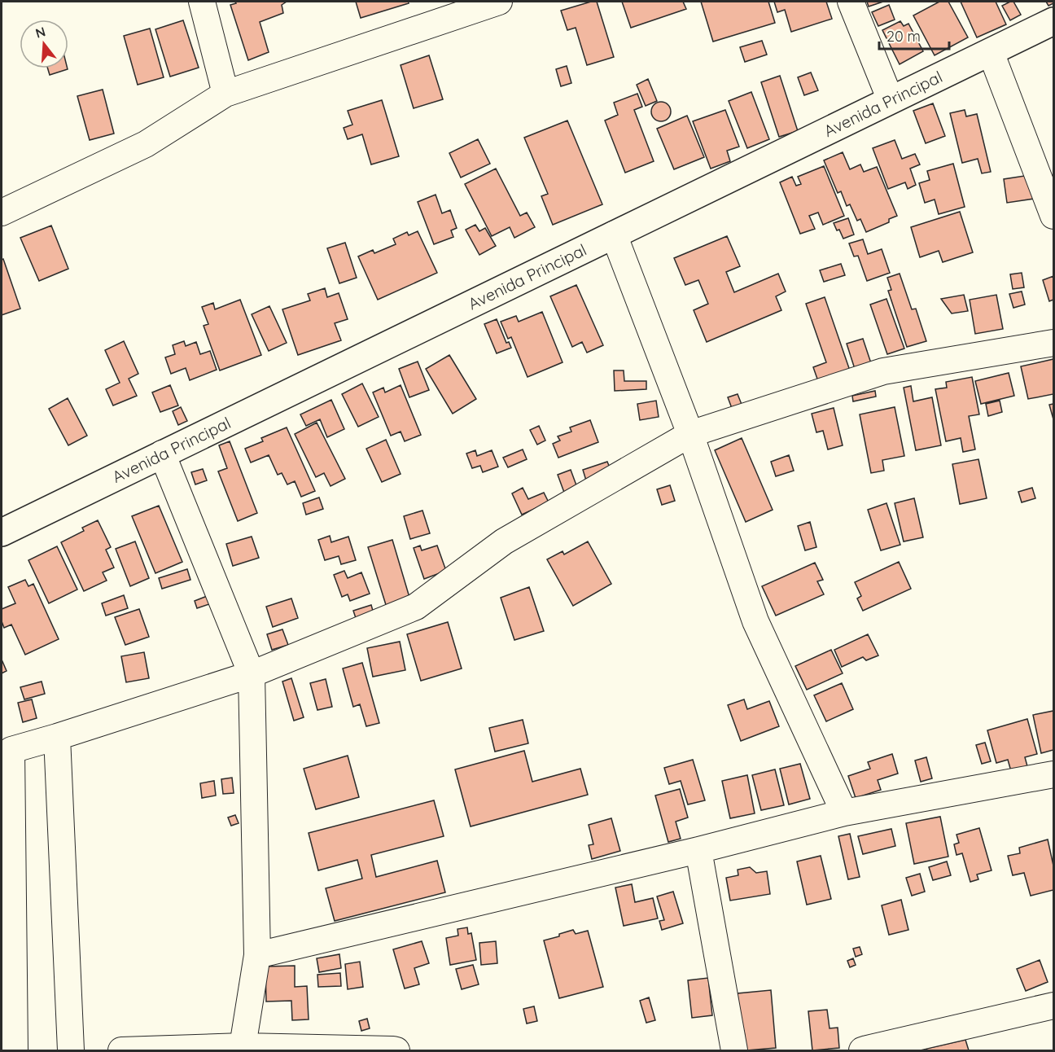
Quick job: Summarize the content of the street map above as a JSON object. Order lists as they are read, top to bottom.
{
  "streets": {
    "main road": ["Avenida Principal"]
  },
  "scale_bar": "20 m",
  "north": "top"
}
